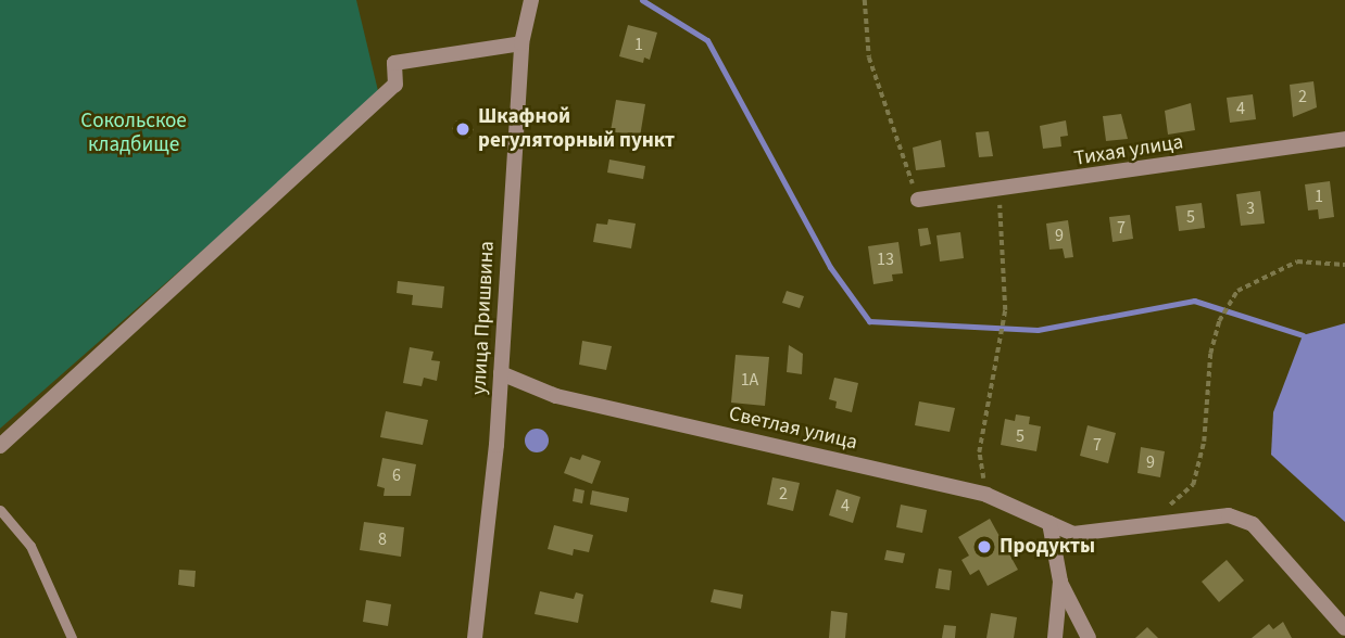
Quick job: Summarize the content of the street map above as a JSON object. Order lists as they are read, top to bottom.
{
  "streets": {
    "street": ["Тихая улица", "улица Пришвина", "Светлая улица"]
  },
  "crossings": [
    ["улица Пришвина", "Светлая улица"]
  ],
  "parks": ["Сокольское кладбище"],
  "places": ["Шкафной регуляторный пункт", "Продукты"],
  "house_numbers": [
    "1",
    "2",
    "4",
    "1",
    "3",
    "5",
    "7",
    "9",
    "13",
    "1А",
    "5",
    "7",
    "9",
    "6",
    "2",
    "4",
    "8"
  ]
}
